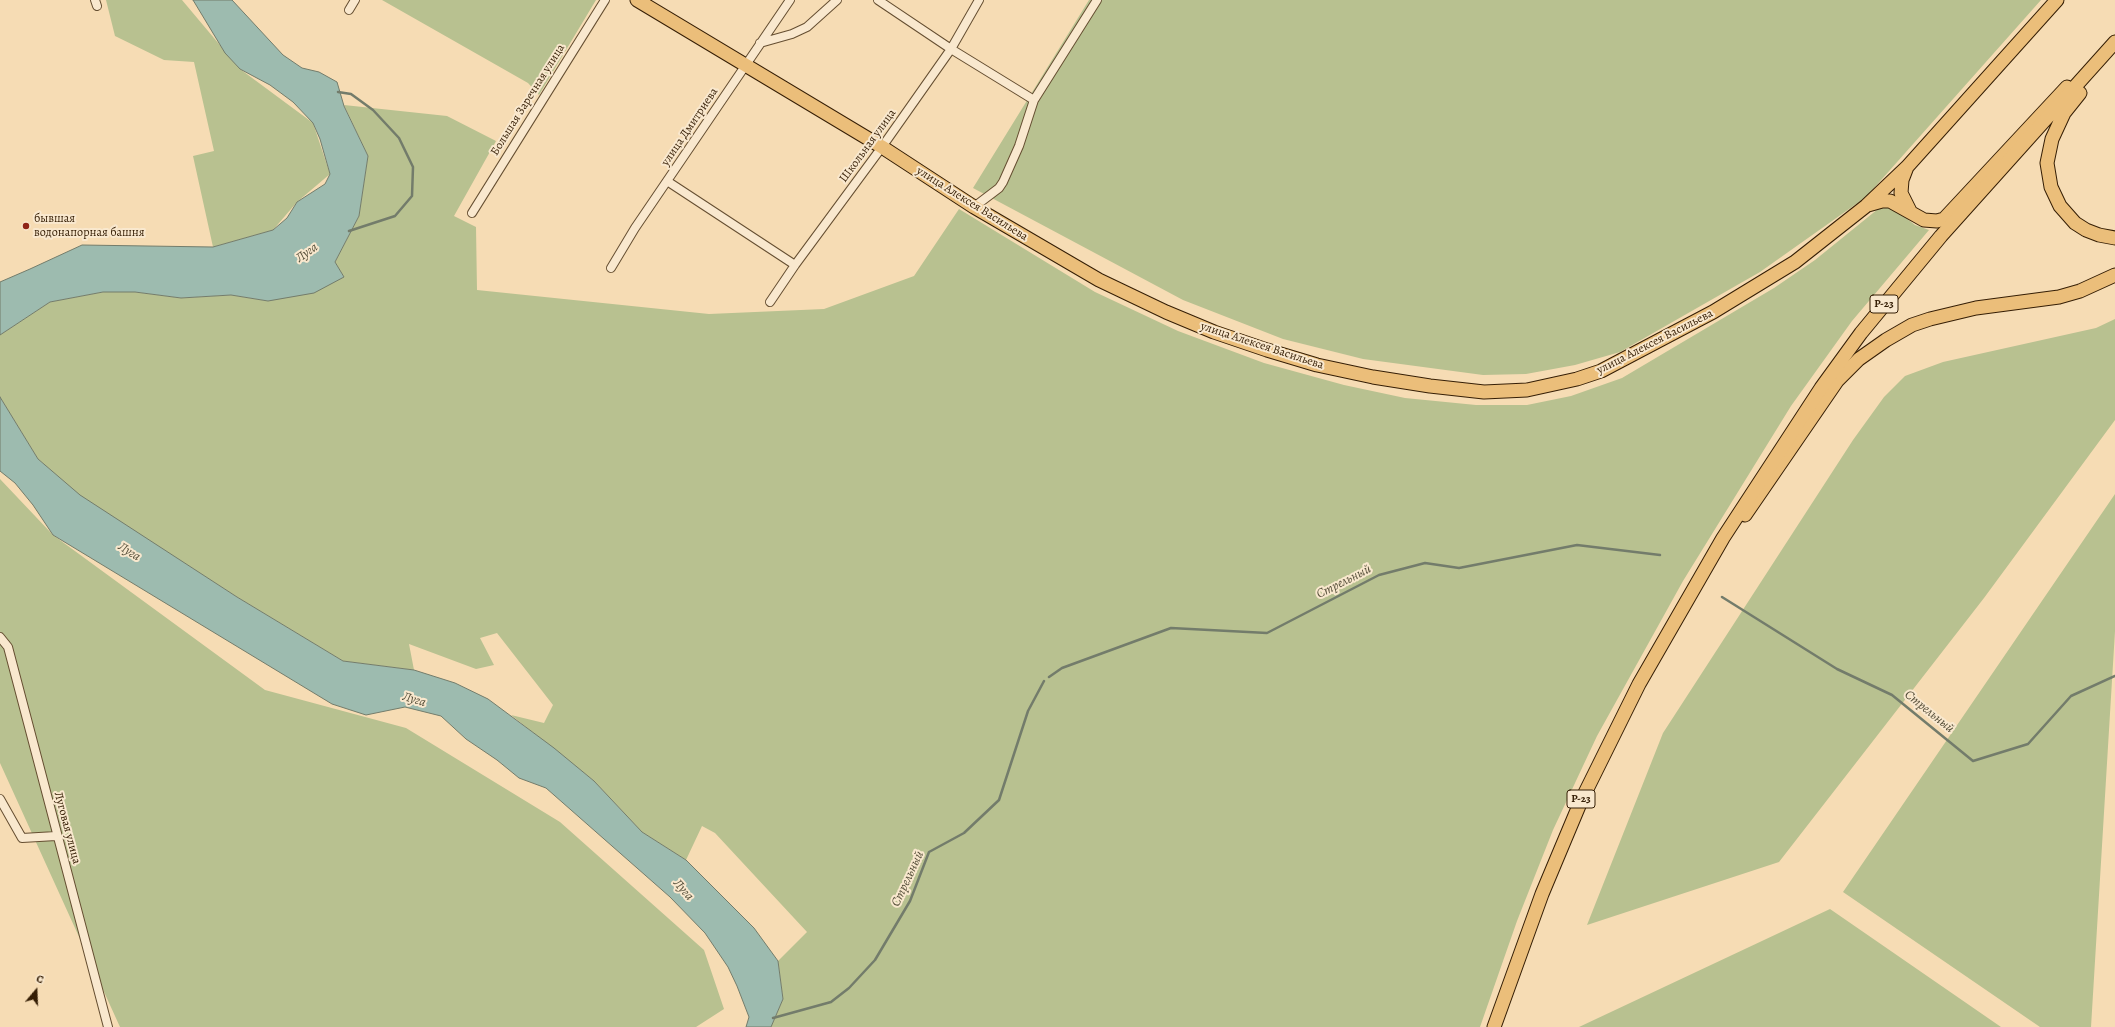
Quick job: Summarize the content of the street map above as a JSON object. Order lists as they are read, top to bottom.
{
  "streets": {
    "main road": ["улица Алексея Васильева", "Р-23"],
    "street": [
      "Большая Заречная улица",
      "улица Дмитриева",
      "Школьная улица",
      "Луговая улица"
    ]
  },
  "crossings": [
    ["улица Дмитриева", "улица Алексея Васильева"],
    ["Школьная улица", "улица Алексея Васильева"]
  ],
  "water": ["Луга", "Стрельный"],
  "places": ["бывшая водонапорная башня"],
  "north": "top"
}
